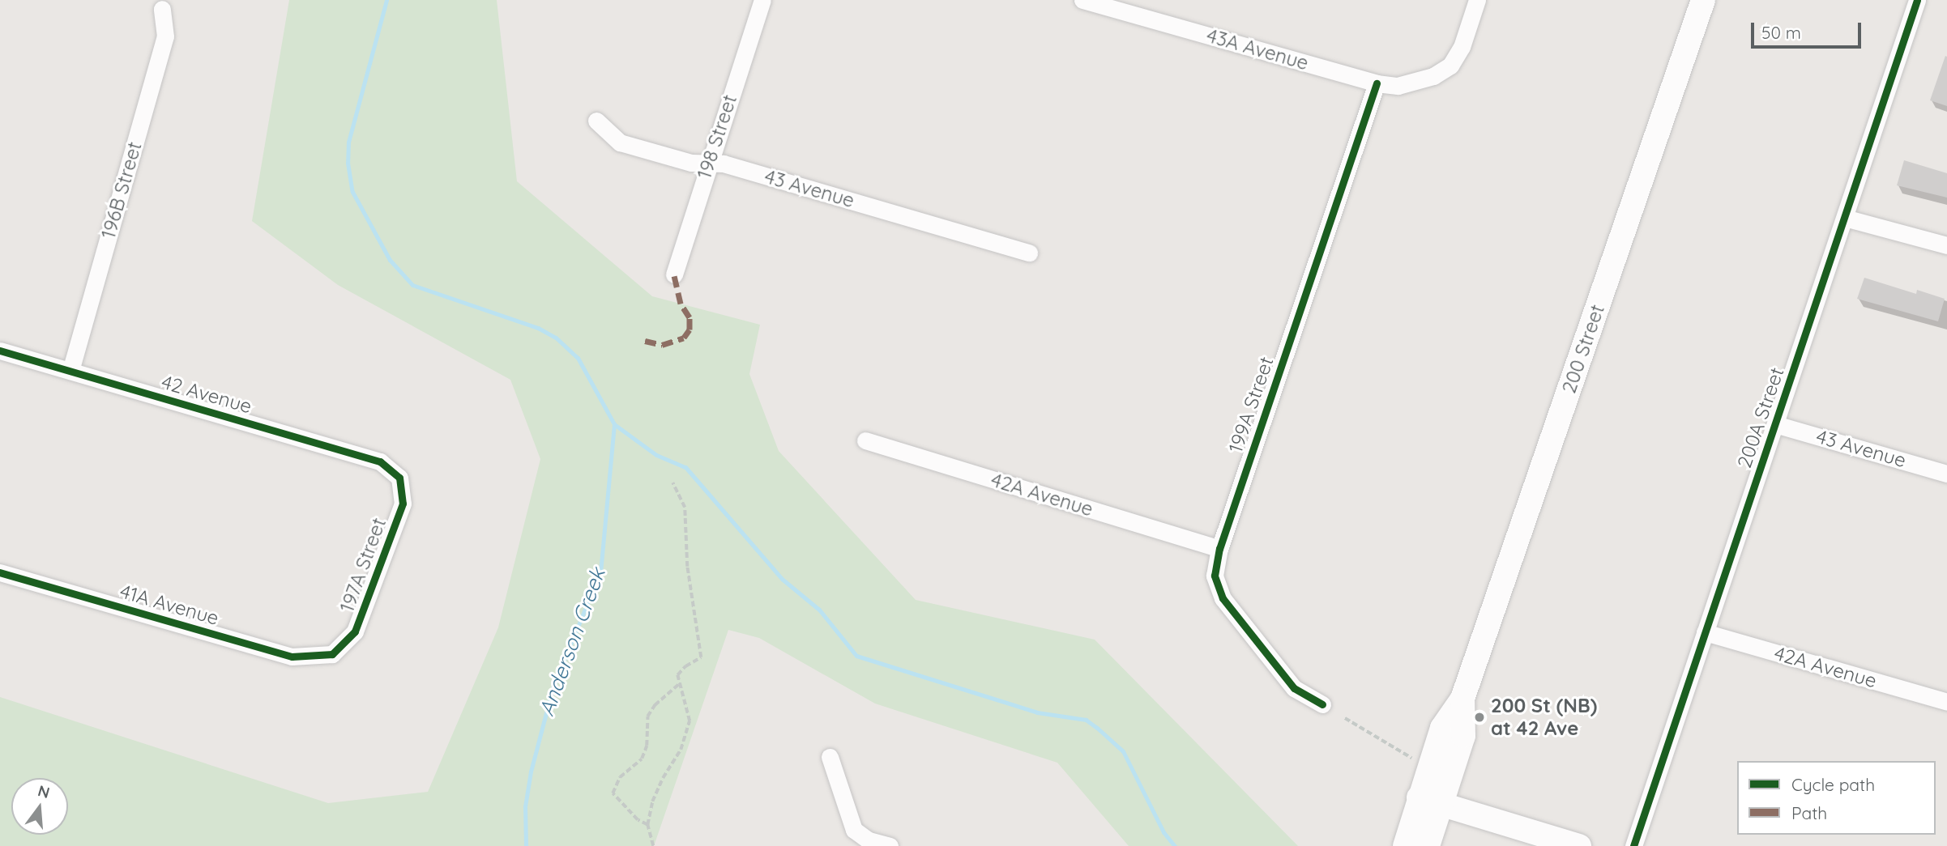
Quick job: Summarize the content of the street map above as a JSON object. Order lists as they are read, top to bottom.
{
  "streets": {
    "main road": ["200 Street"],
    "street": [
      "43A Avenue",
      "198 Street",
      "43 Avenue",
      "196B Street",
      "42 Avenue",
      "199A Street",
      "200A Street",
      "42A Avenue",
      "197A Street",
      "41A Avenue"
    ]
  },
  "crossings": [
    ["43A Avenue", "199A Street"],
    ["198 Street", "43 Avenue"],
    ["43 Avenue", "200A Street"],
    ["196B Street", "42 Avenue"],
    ["42 Avenue", "197A Street"],
    ["199A Street", "42A Avenue"],
    ["200A Street", "42A Avenue"],
    ["197A Street", "41A Avenue"]
  ],
  "water": ["Anderson Creek"],
  "places": ["200 St (NB) at 42 Ave"],
  "legend": ["Cycle path", "Path"],
  "scale_bar": "50 m",
  "north": "top"
}
